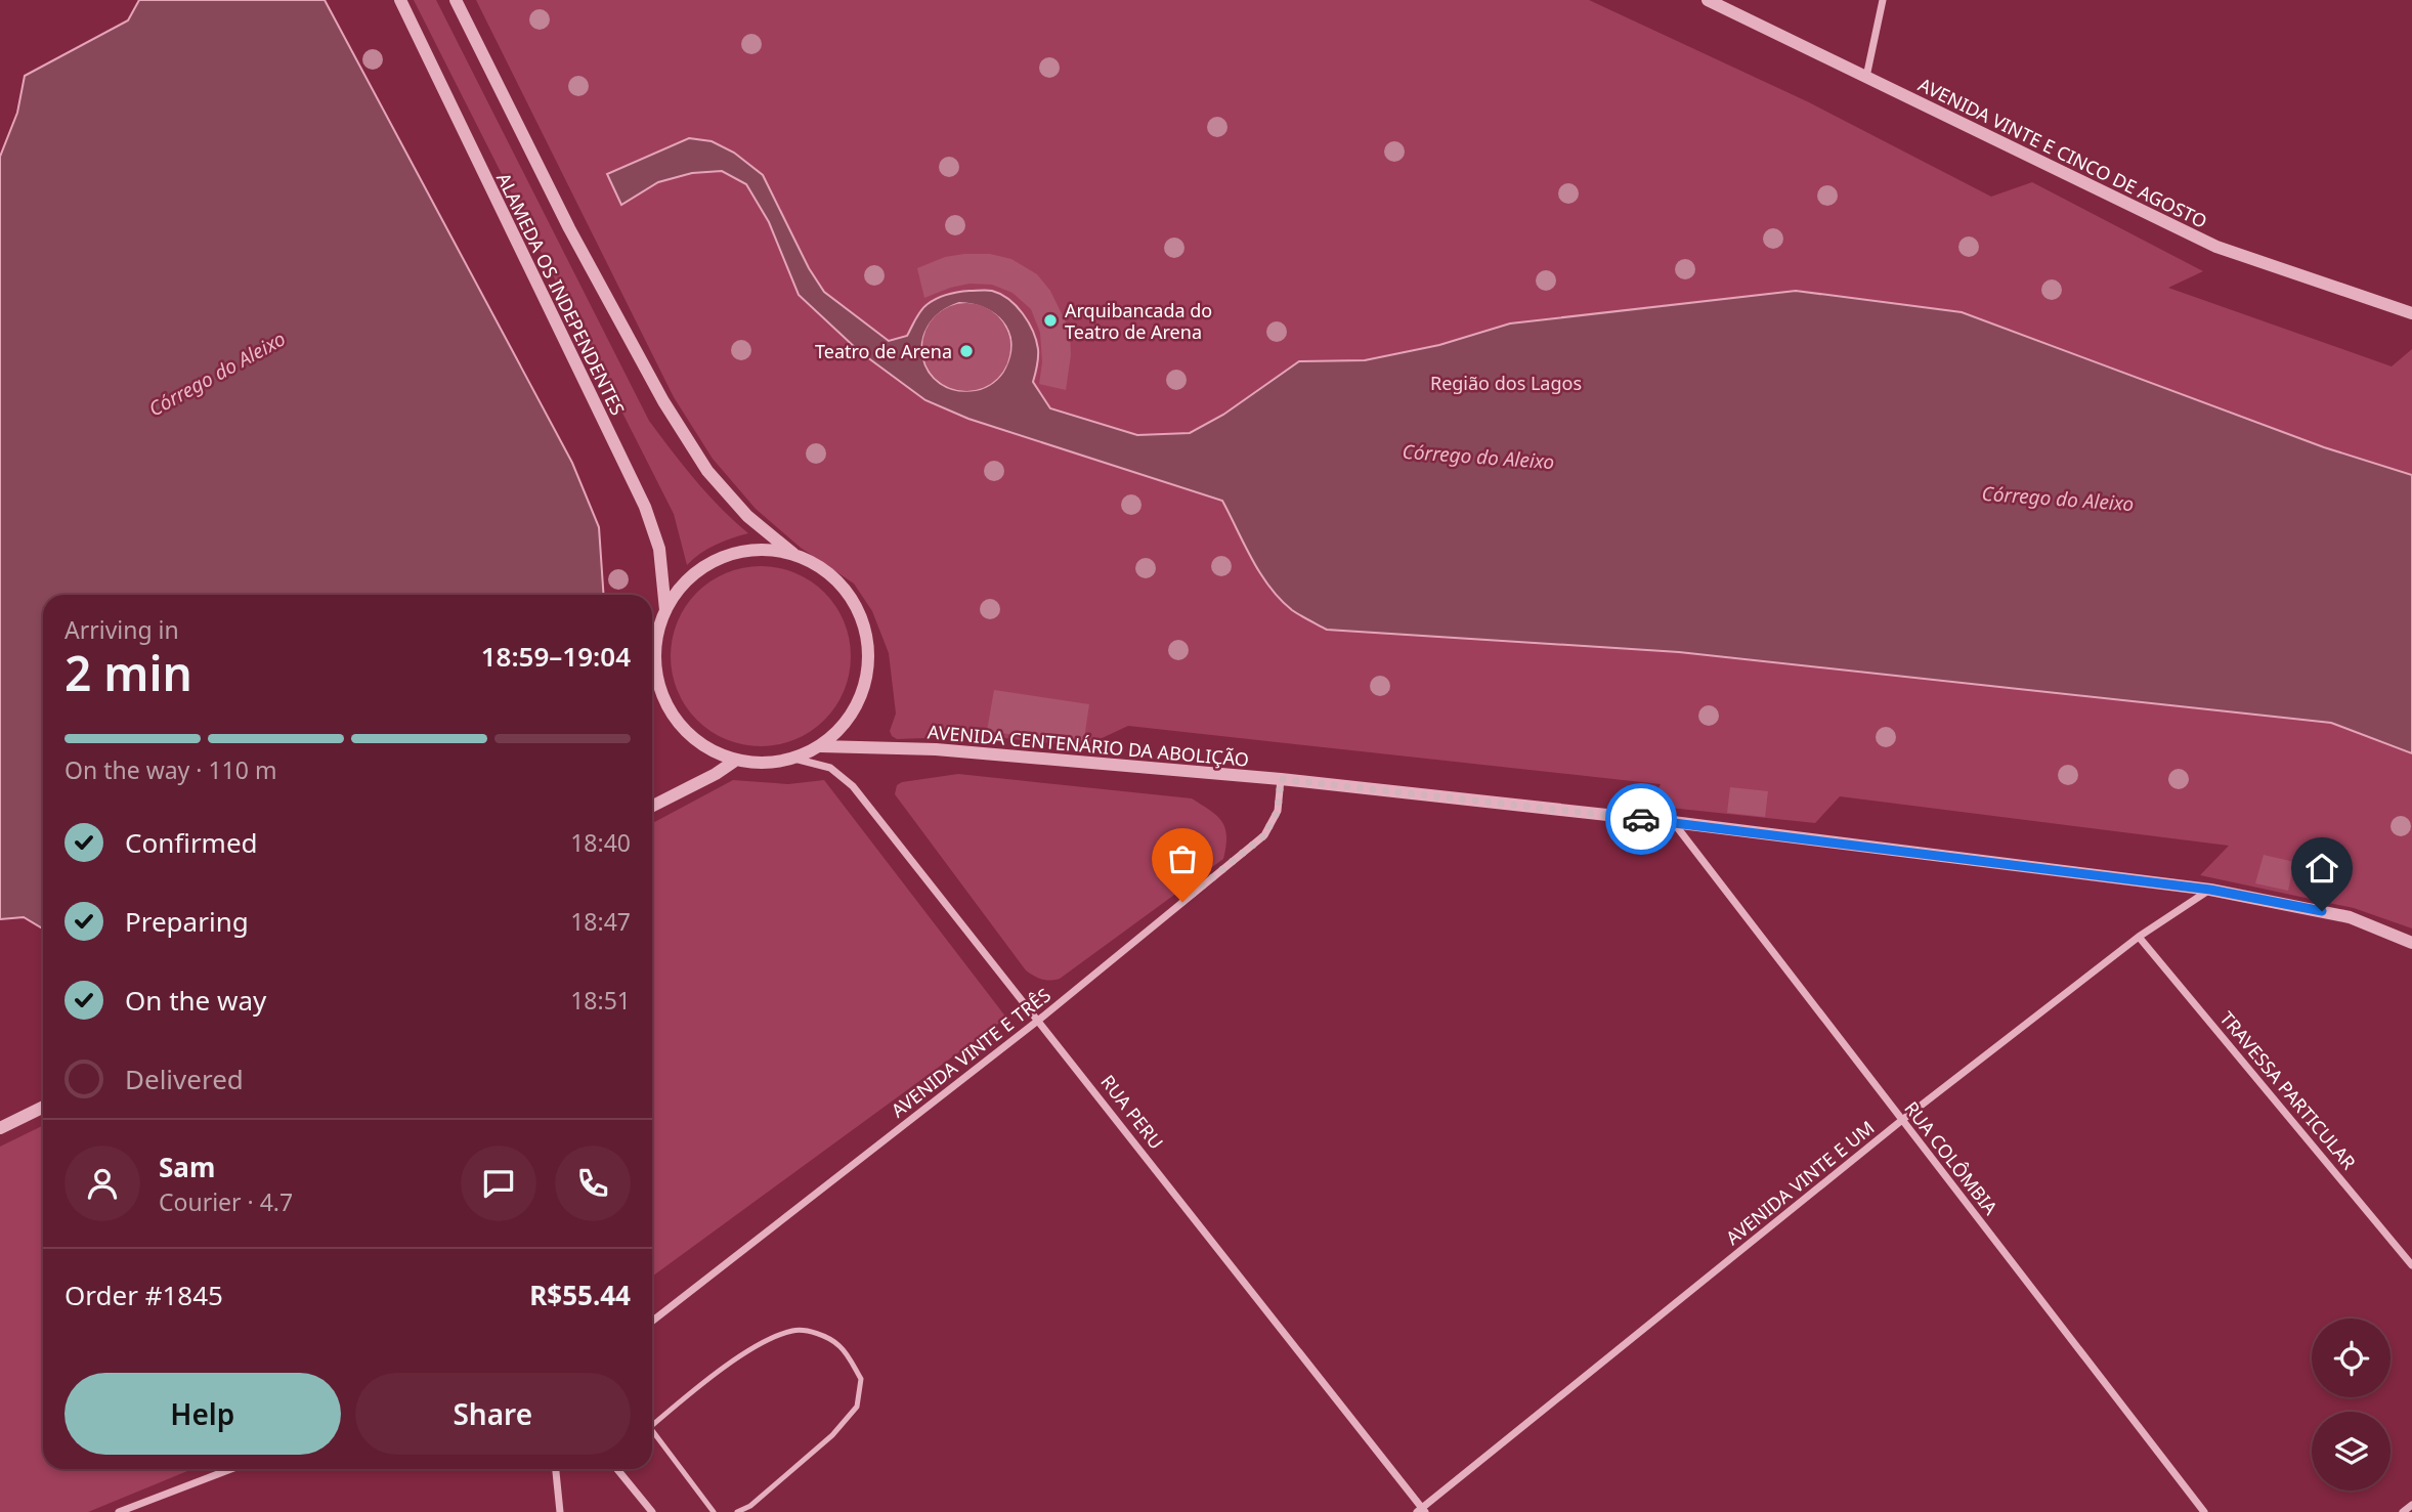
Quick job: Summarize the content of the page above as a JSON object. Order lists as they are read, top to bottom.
{
  "streets": {
    "street": [
      "AVENIDA VINTE E CINCO DE AGOSTO",
      "ALAMEDA OS INDEPENDENTES",
      "AVENIDA CENTENÁRIO DA ABOLIÇÃO",
      "AVENIDA VINTE E TRÊS",
      "TRAVESSA PARTICULAR",
      "RUA PERU",
      "RUA COLÔMBIA",
      "AVENIDA VINTE E UM"
    ]
  },
  "crossings": [
    ["ALAMEDA OS INDEPENDENTES", "AVENIDA CENTENÁRIO DA ABOLIÇÃO"],
    ["ALAMEDA OS INDEPENDENTES", "RUA PERU"],
    ["AVENIDA CENTENÁRIO DA ABOLIÇÃO", "AVENIDA VINTE E TRÊS"],
    ["AVENIDA CENTENÁRIO DA ABOLIÇÃO", "RUA PERU"],
    ["AVENIDA CENTENÁRIO DA ABOLIÇÃO", "RUA COLÔMBIA"],
    ["AVENIDA CENTENÁRIO DA ABOLIÇÃO", "AVENIDA VINTE E UM"],
    ["AVENIDA VINTE E TRÊS", "RUA PERU"],
    ["TRAVESSA PARTICULAR", "AVENIDA VINTE E UM"],
    ["RUA PERU", "AVENIDA VINTE E UM"],
    ["RUA COLÔMBIA", "AVENIDA VINTE E UM"]
  ],
  "water": ["Córrego do Aleixo"],
  "parks": ["Região dos Lagos"],
  "places": ["Arquibancada do Teatro de Arena", "Teatro de Arena"],
  "page": {
    "heading": ["2 min", "Arriving in", "18:59–19:04"],
    "panel": [
      "Sam",
      "Courier · 4.7",
      "Order #1845",
      "R$55.44"
    ],
    "bar": "On the way · 110 m",
    "list": [
      ["Confirmed", "18:40"],
      ["Preparing", "18:47"],
      ["On the way", "18:51"],
      "Delivered"
    ],
    "buttons": ["Help", "Share"]
  }
}
